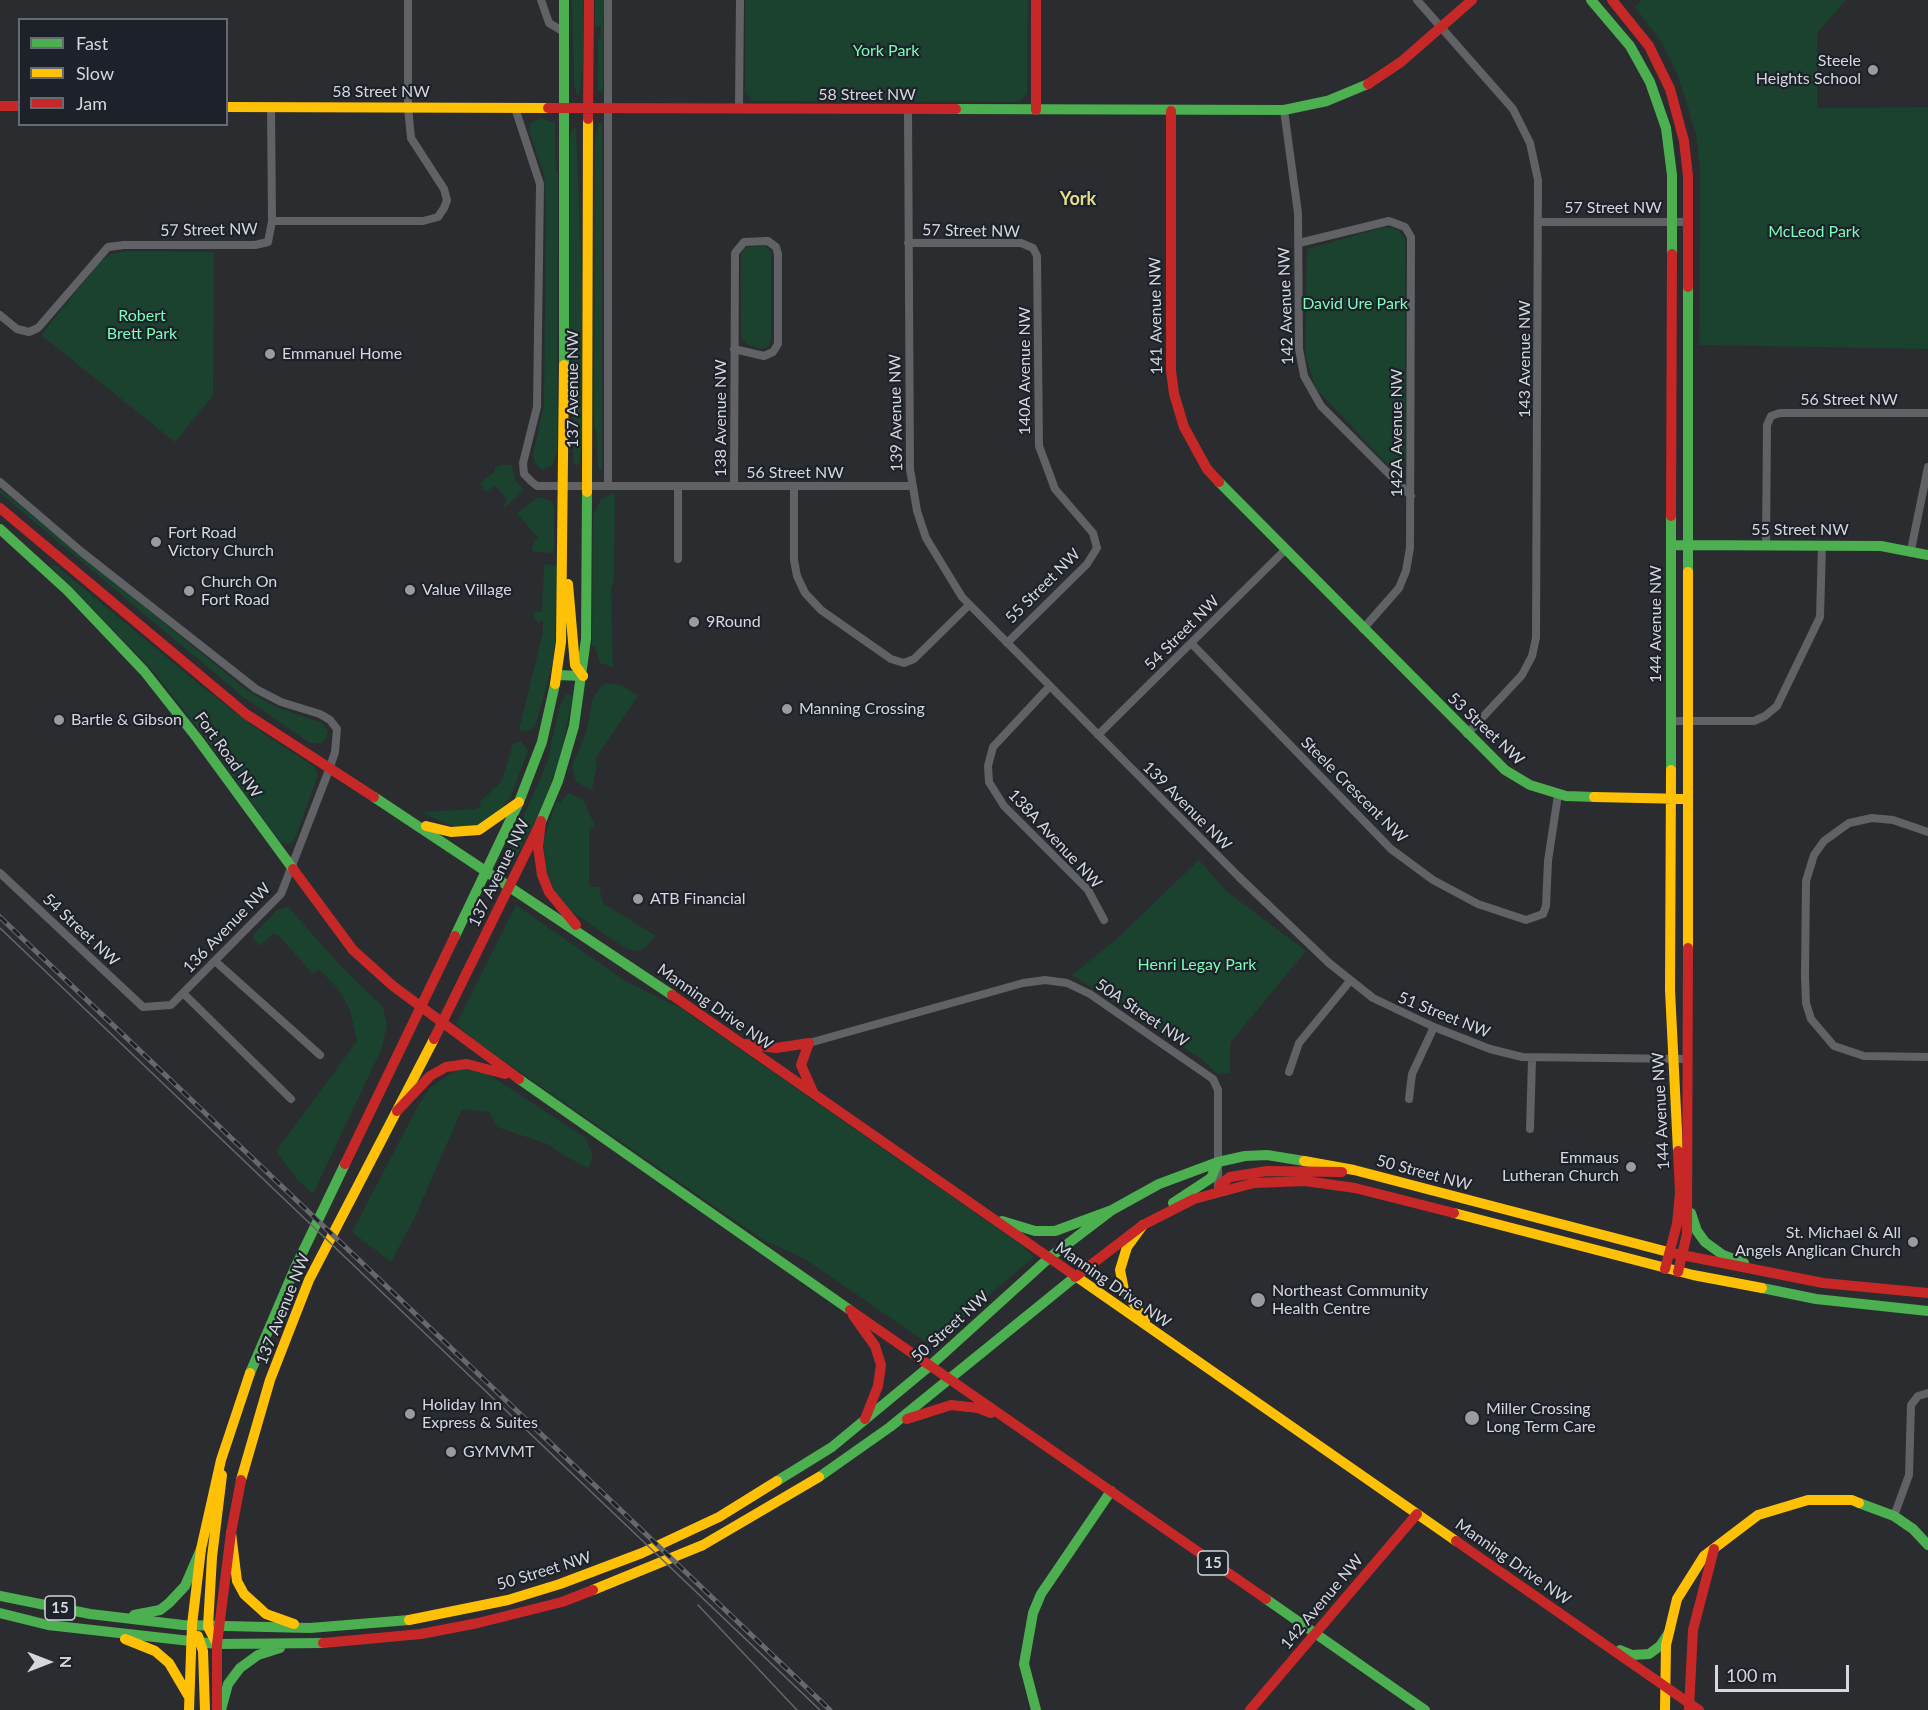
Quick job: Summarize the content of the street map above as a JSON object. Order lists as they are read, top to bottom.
{
  "streets": {
    "main road": [
      "58 Street NW",
      "142 Avenue NW",
      "141 Avenue NW",
      "137 Avenue NW",
      "55 Street NW",
      "144 Avenue NW",
      "53 Street NW",
      "Fort Road NW",
      "Manning Drive NW",
      "50 Street NW",
      "15"
    ],
    "street": [
      "57 Street NW",
      "143 Avenue NW",
      "140A Avenue NW",
      "56 Street NW",
      "139 Avenue NW",
      "138 Avenue NW",
      "142A Avenue NW",
      "54 Street NW",
      "Steele Crescent NW",
      "138A Avenue NW",
      "136 Avenue NW",
      "50A Street NW",
      "51 Street NW"
    ]
  },
  "crossings": [
    ["58 Street NW", "57 Street NW"],
    ["58 Street NW", "142 Avenue NW"],
    ["58 Street NW", "141 Avenue NW"],
    ["58 Street NW", "143 Avenue NW"],
    ["58 Street NW", "137 Avenue NW"],
    ["58 Street NW", "139 Avenue NW"],
    ["57 Street NW", "143 Avenue NW"],
    ["57 Street NW", "140A Avenue NW"],
    ["57 Street NW", "139 Avenue NW"],
    ["57 Street NW", "144 Avenue NW"],
    ["142 Avenue NW", "142A Avenue NW"],
    ["142 Avenue NW", "Manning Drive NW"],
    ["142 Avenue NW", "15"],
    ["141 Avenue NW", "142A Avenue NW"],
    ["141 Avenue NW", "54 Street NW"],
    ["141 Avenue NW", "53 Street NW"],
    ["143 Avenue NW", "53 Street NW"],
    ["140A Avenue NW", "55 Street NW"],
    ["137 Avenue NW", "56 Street NW"],
    ["137 Avenue NW", "Fort Road NW"],
    ["137 Avenue NW", "Manning Drive NW"],
    ["137 Avenue NW", "50 Street NW"],
    ["56 Street NW", "139 Avenue NW"],
    ["56 Street NW", "138 Avenue NW"],
    ["56 Street NW", "55 Street NW"],
    ["139 Avenue NW", "55 Street NW"],
    ["139 Avenue NW", "54 Street NW"],
    ["139 Avenue NW", "138A Avenue NW"],
    ["139 Avenue NW", "51 Street NW"],
    ["142A Avenue NW", "53 Street NW"],
    ["55 Street NW", "144 Avenue NW"],
    ["144 Avenue NW", "53 Street NW"],
    ["144 Avenue NW", "51 Street NW"],
    ["144 Avenue NW", "50 Street NW"],
    ["54 Street NW", "Steele Crescent NW"],
    ["54 Street NW", "136 Avenue NW"],
    ["53 Street NW", "Steele Crescent NW"],
    ["Fort Road NW", "136 Avenue NW"],
    ["Fort Road NW", "Manning Drive NW"],
    ["Manning Drive NW", "50 Street NW"],
    ["50A Street NW", "50 Street NW"]
  ],
  "districts": ["York"],
  "parks": [
    "York Park",
    "McLeod Park",
    "David Ure Park",
    "Robert Brett Park",
    "Henri Legay Park"
  ],
  "places": [
    "Steele Heights School",
    "Emmanuel Home",
    "Fort Road Victory Church",
    "Value Village",
    "Church On Fort Road",
    "9Round",
    "Manning Crossing",
    "Bartle & Gibson",
    "ATB Financial",
    "Emmaus Lutheran Church",
    "St. Michael & All Angels Anglican Church",
    "Northeast Community Health Centre",
    "Holiday Inn Express & Suites",
    "Miller Crossing Long Term Care",
    "GYMVMT"
  ],
  "legend": ["Fast", "Slow", "Jam"],
  "scale_bar": "100 m",
  "north": "right"
}
